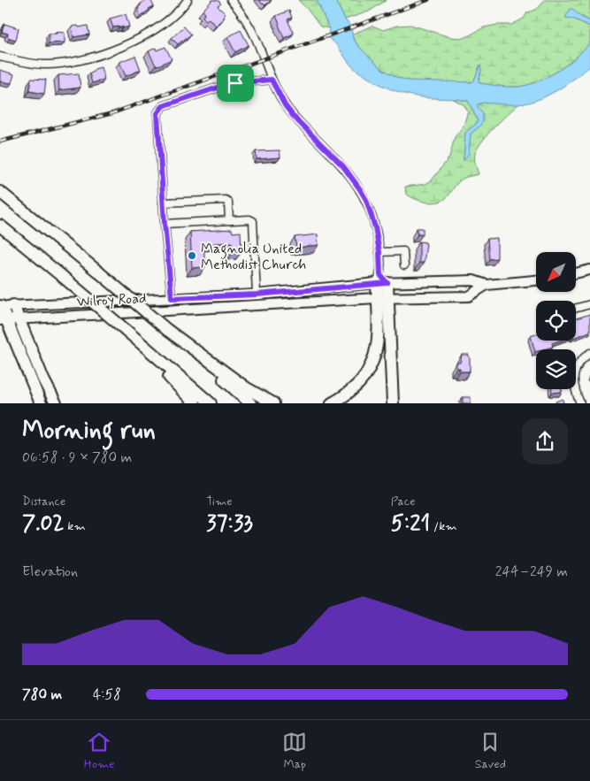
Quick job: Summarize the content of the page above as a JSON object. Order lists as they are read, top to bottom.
{
  "streets": {
    "main road": ["Wilroy Road"]
  },
  "places": ["Magnolia United Methodist Church"],
  "north": "bottom left",
  "page": {
    "heading": ["Morning run", "06:58 · 9 × 780 m"],
    "stats": [
      ["Distance", "7.02 km"],
      ["Time", "37:33"],
      ["Pace", "5:21 /km"]
    ],
    "chart": ["Elevation", "244–249 m"],
    "list": [
      {
        "name": "780 m",
        "note": "4:58"
      }
    ],
    "tabs": ["Home", "Map", "Saved"]
  }
}
